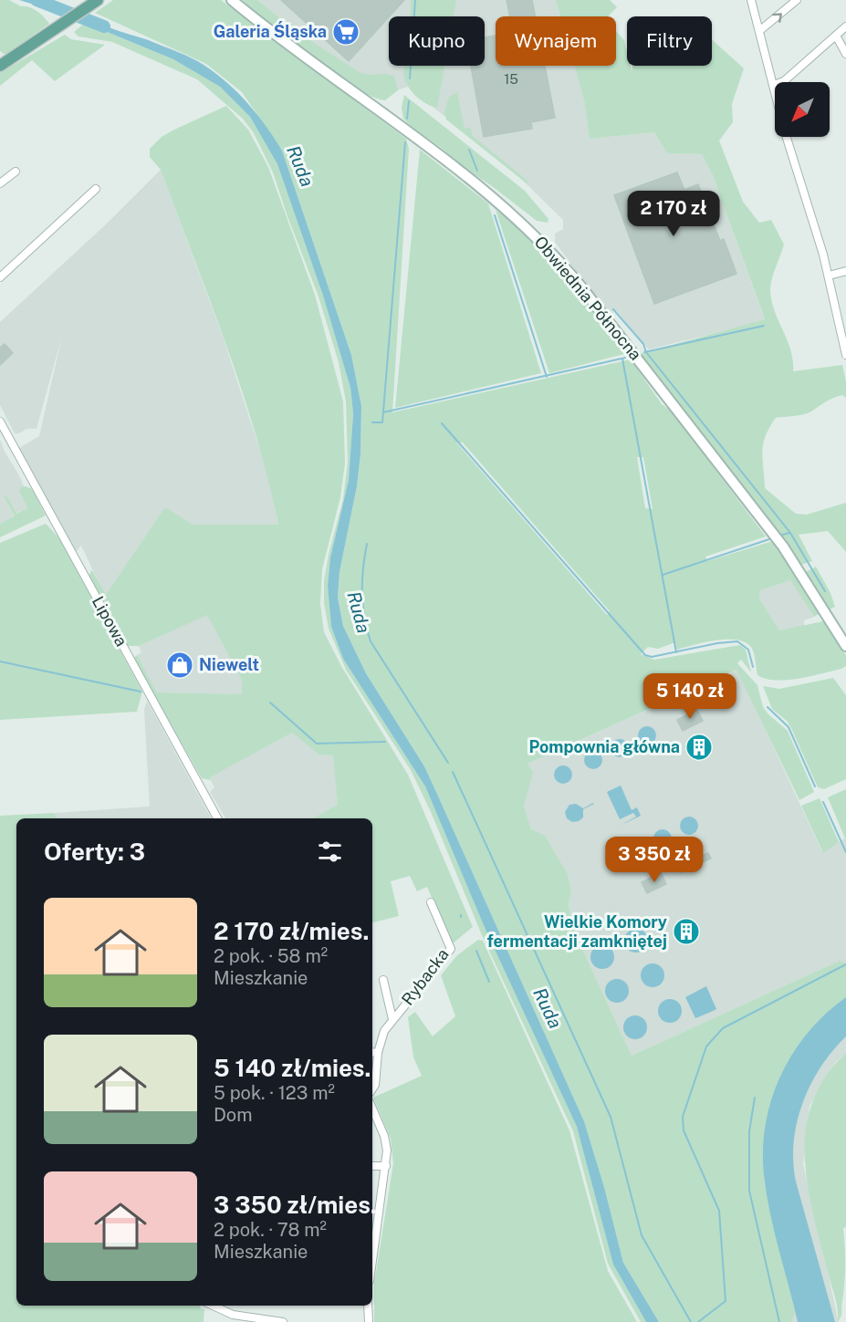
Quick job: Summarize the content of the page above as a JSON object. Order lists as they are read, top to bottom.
{
  "streets": {
    "main road": ["Obwiednia Północna"],
    "street": ["Lipowa", "Rybacka"]
  },
  "water": ["Ruda"],
  "places": {
    "supermarket": ["Galeria Śląska"],
    "shop": ["Niewelt"],
    "building": ["Pompownia główna", "Wielkie Komory fermentacji zamkniętej"]
  },
  "house_numbers": ["15"],
  "north": "bottom left",
  "page": {
    "chip": ["Kupno", "Wynajem", "Filtry"],
    "price": ["2 170 zł", "5 140 zł", "3 350 zł"],
    "heading": "Oferty: 3",
    "list": [
      {
        "name": "2 170 zł/mies.",
        "note": "2 pok. · 58 m² · Mieszkanie"
      },
      {
        "name": "5 140 zł/mies.",
        "note": "5 pok. · 123 m² · Dom"
      },
      {
        "name": "3 350 zł/mies.",
        "note": "2 pok. · 78 m² · Mieszkanie"
      }
    ]
  }
}
